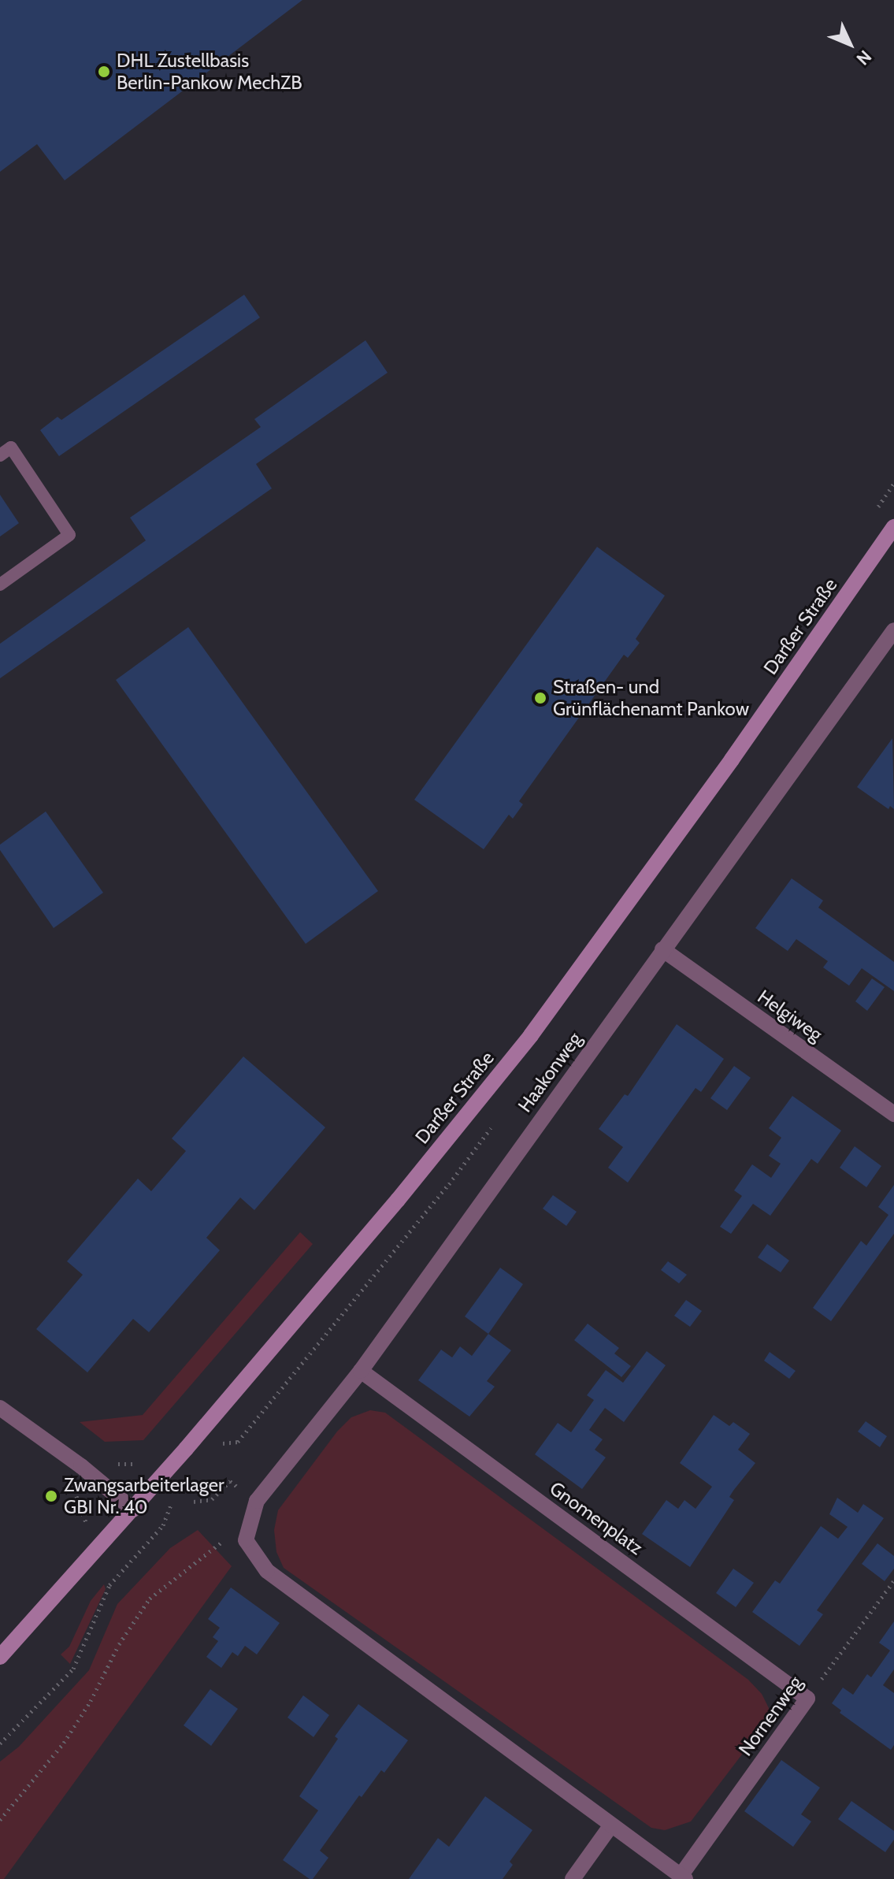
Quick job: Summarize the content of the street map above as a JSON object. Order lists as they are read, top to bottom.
{
  "streets": {
    "main road": ["Darßer Straße"],
    "street": [
      "Helgiweg",
      "Haakonweg",
      "Gnomenplatz",
      "Nornenweg"
    ]
  },
  "crossings": [
    ["Helgiweg", "Haakonweg"],
    ["Haakonweg", "Gnomenplatz"],
    ["Gnomenplatz", "Nornenweg"]
  ],
  "places": ["DHL Zustellbasis Berlin-Pankow MechZB", "Straßen- und Grünflächenamt Pankow", "Zwangsarbeiterlager GBI Nr. 40"],
  "north": "bottom right"
}
